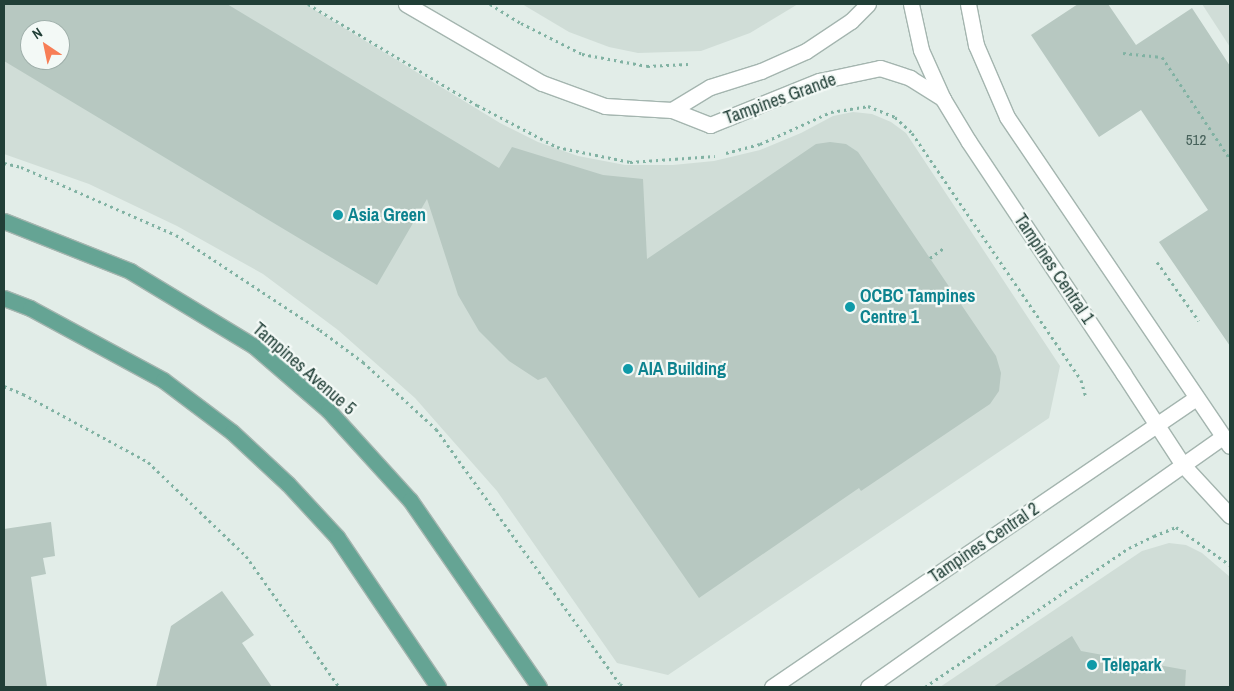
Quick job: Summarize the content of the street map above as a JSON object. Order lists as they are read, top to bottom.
{
  "streets": {
    "main road": ["Tampines Avenue 5"],
    "street": ["Tampines Grande", "Tampines Central 1", "Tampines Central 2"]
  },
  "crossings": [
    ["Tampines Grande", "Tampines Central 1"],
    ["Tampines Central 1", "Tampines Central 2"]
  ],
  "places": [
    "Asia Green",
    "OCBC Tampines Centre 1",
    "AIA Building",
    "Telepark"
  ],
  "house_numbers": ["512"],
  "north": "top left"
}
